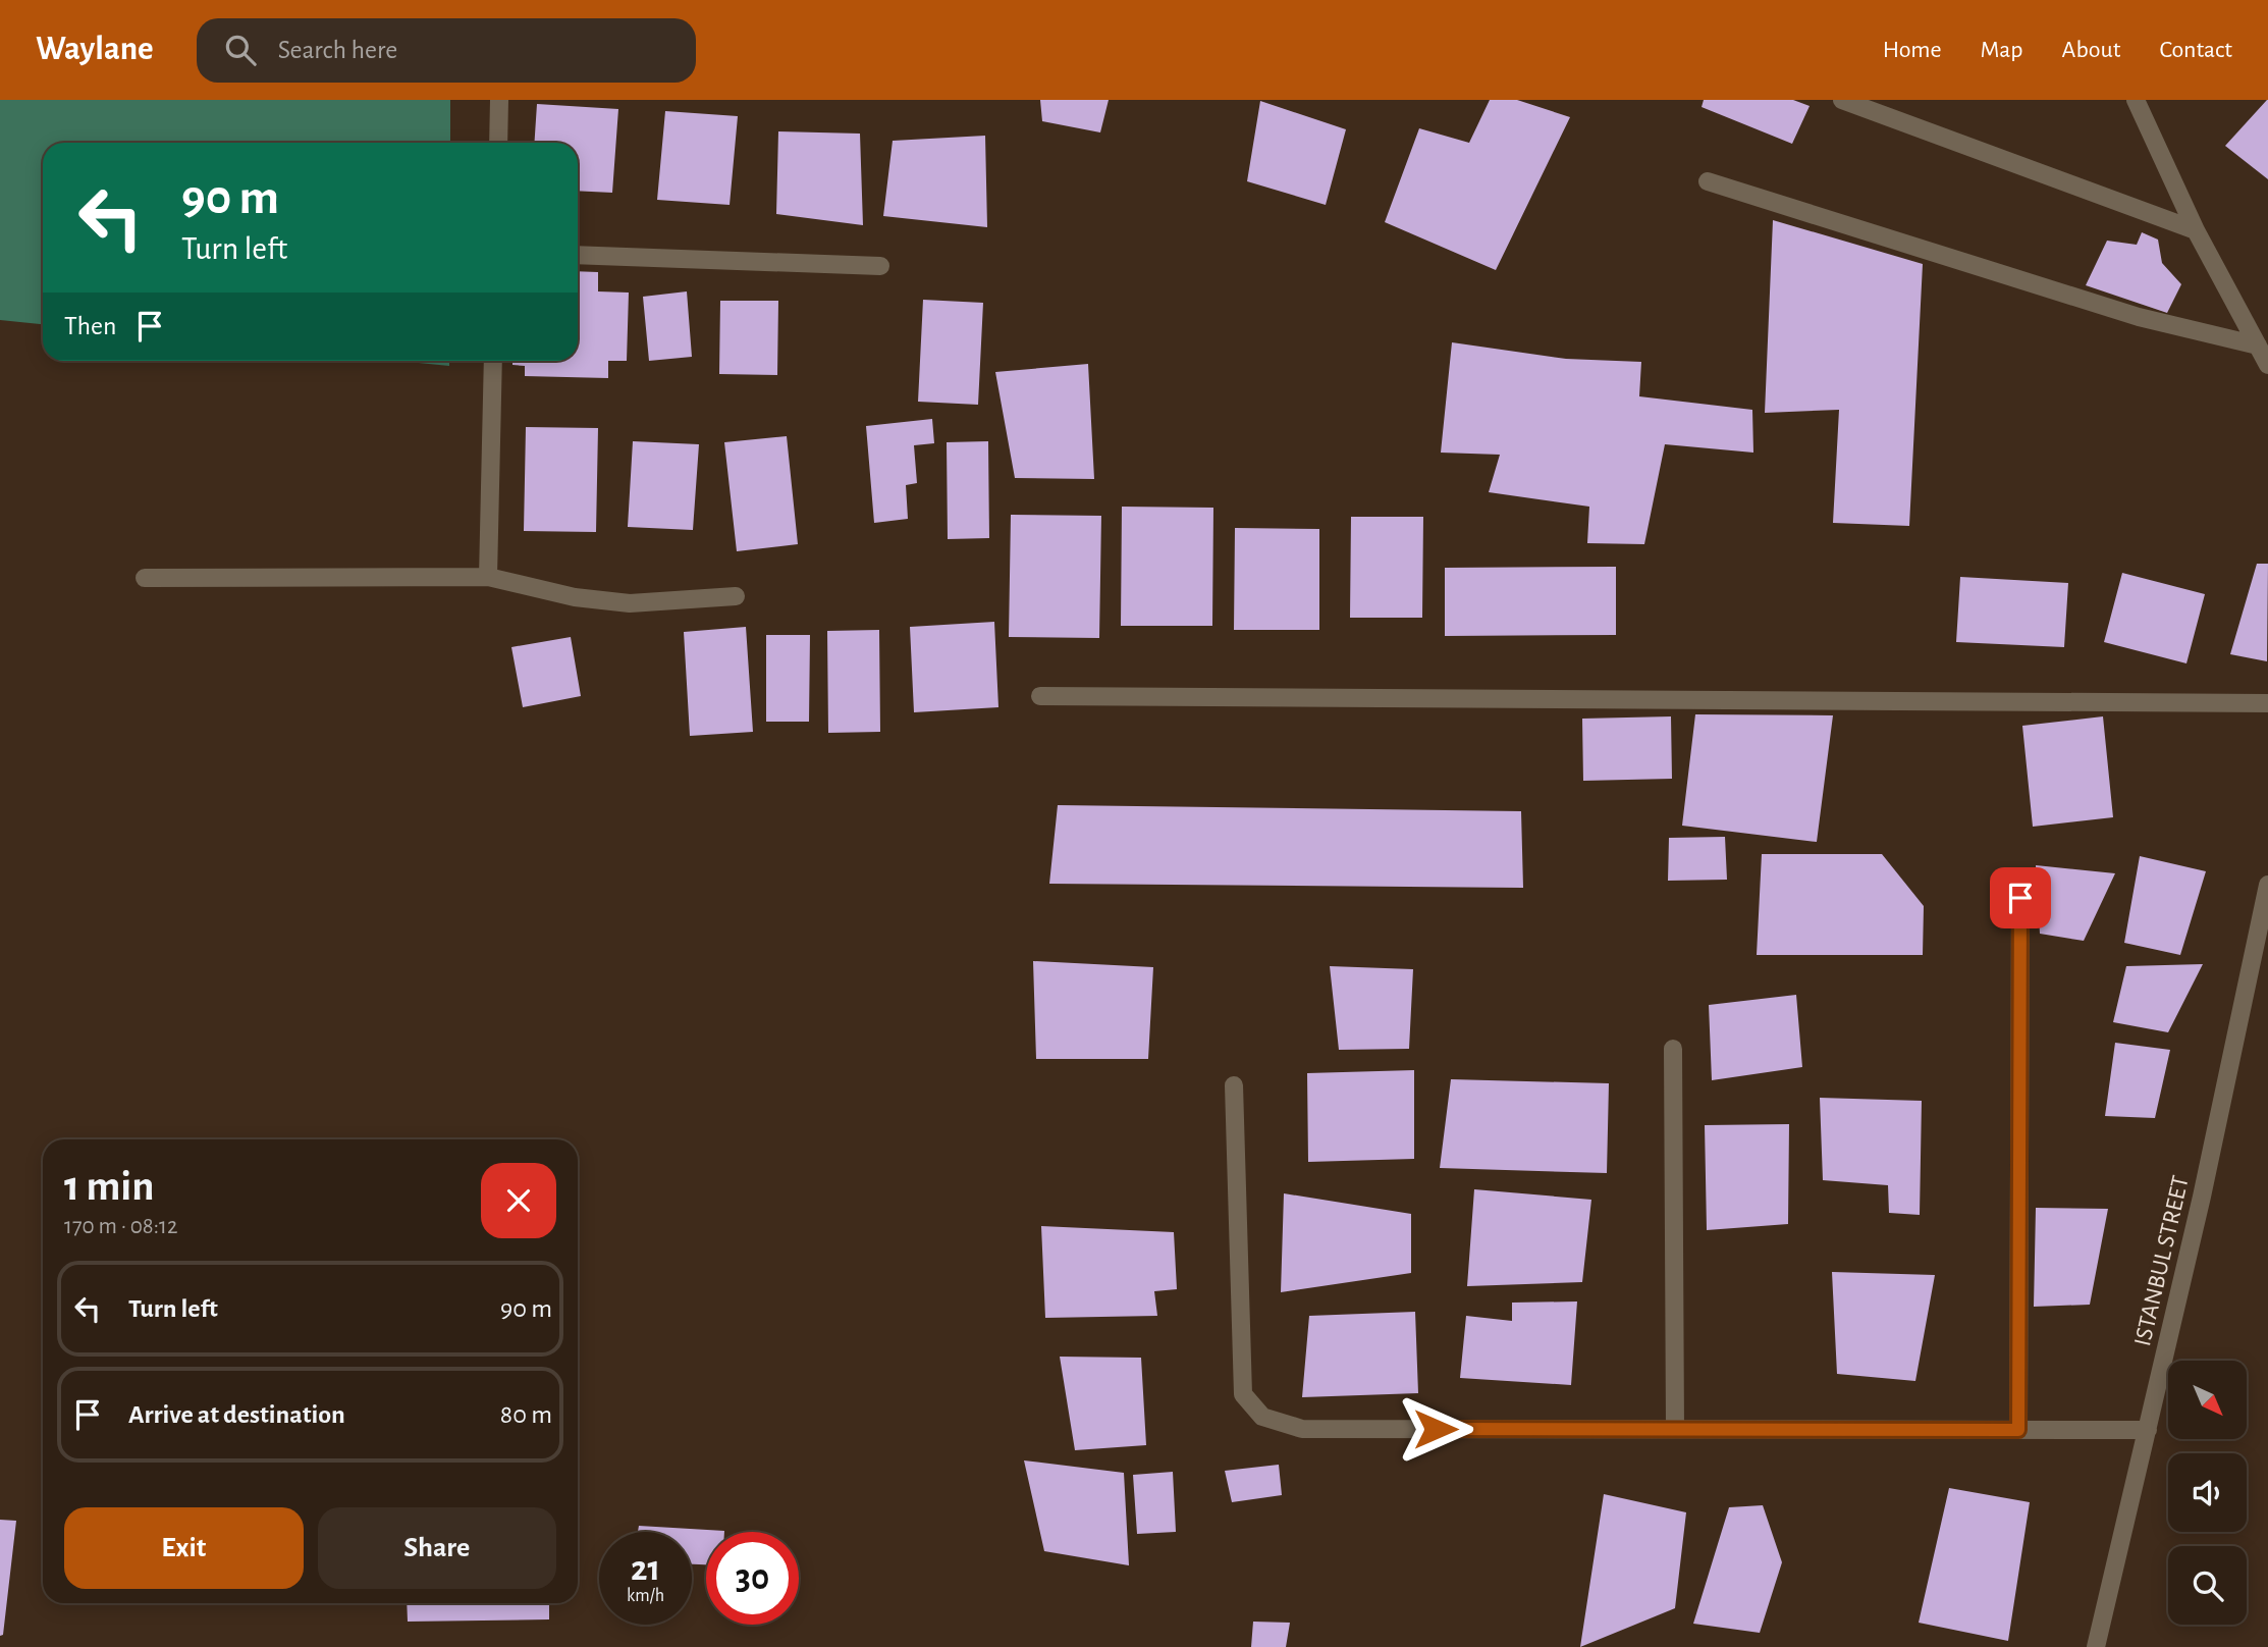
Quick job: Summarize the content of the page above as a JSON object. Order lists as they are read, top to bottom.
{
  "streets": {
    "street": ["ISTANBUL STREET"]
  },
  "north": "bottom right",
  "page": {
    "header": "Waylane",
    "search": "Search here",
    "nav": [
      "Home",
      "Map",
      "About",
      "Contact"
    ],
    "turn": ["90 m", "Turn left"],
    "then": "Then",
    "heading": ["1 min", "170 m · 08:12"],
    "list": [
      {
        "name": "Turn left",
        "value": "90 m"
      },
      {
        "name": "Arrive at destination",
        "value": "80 m"
      }
    ],
    "buttons": ["Exit", "Share"],
    "speed": "21 km/h",
    "limit": "30"
  }
}
